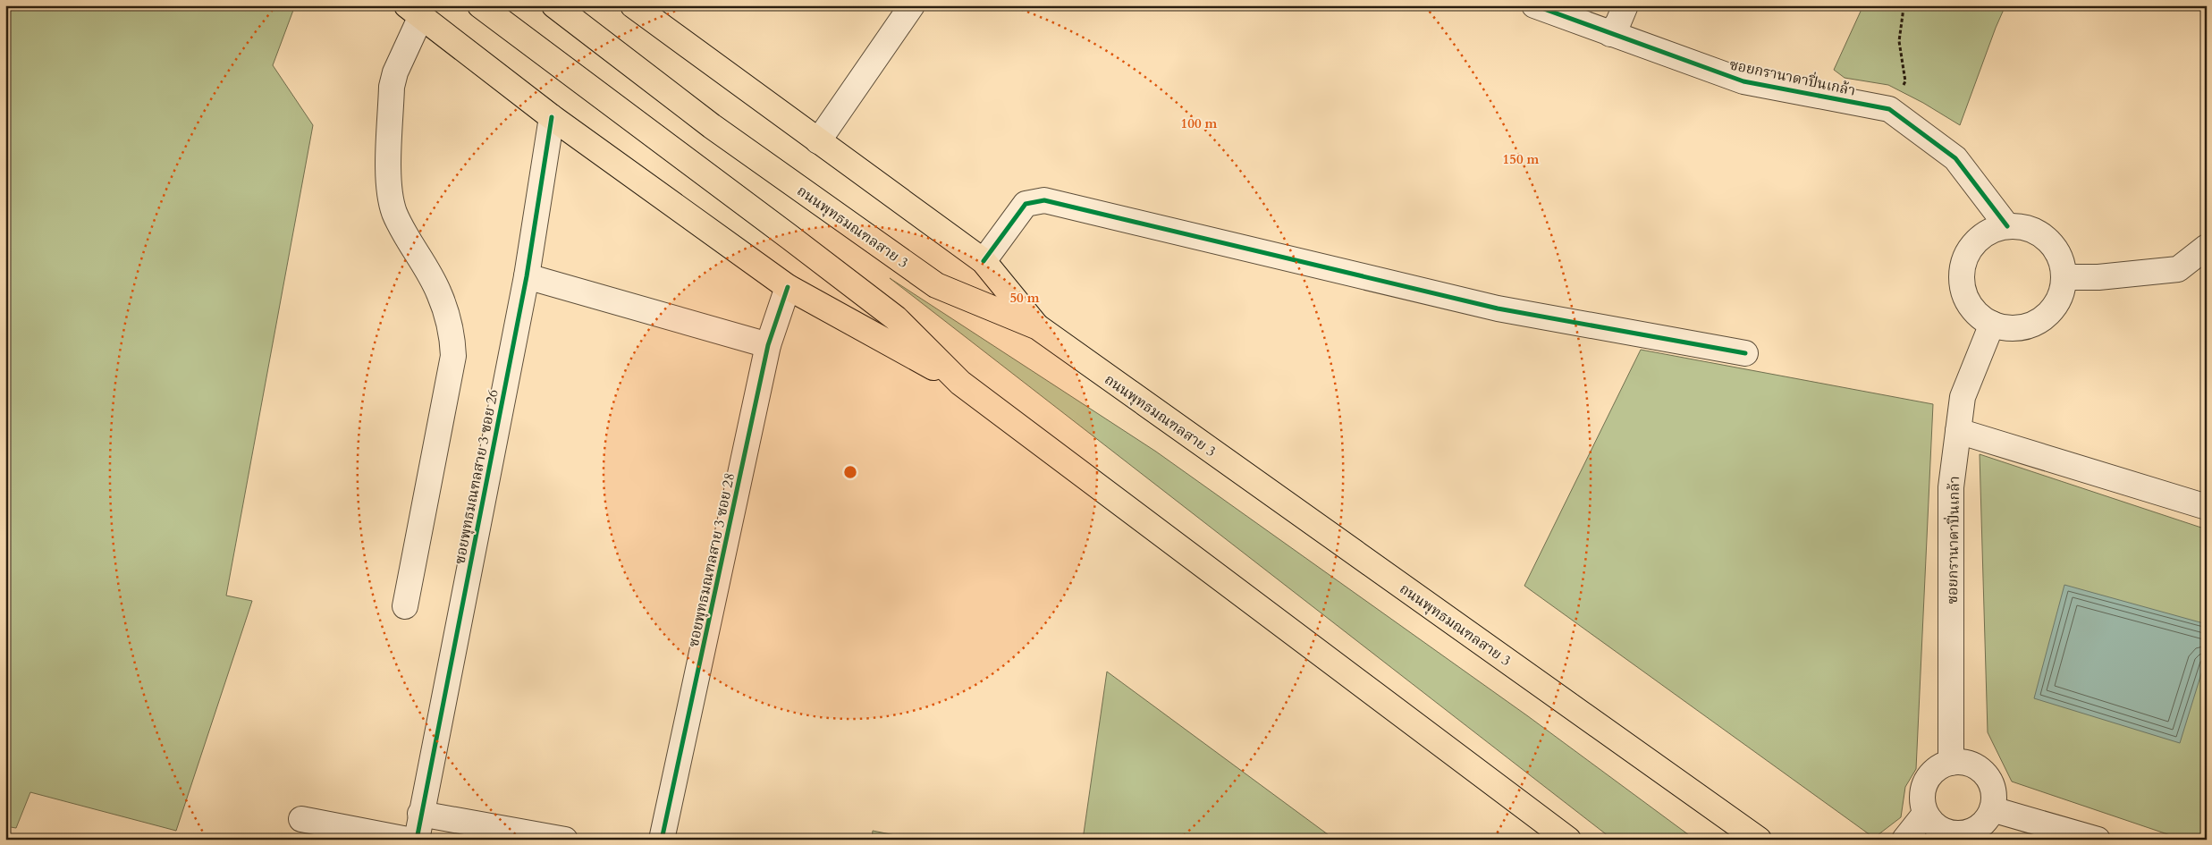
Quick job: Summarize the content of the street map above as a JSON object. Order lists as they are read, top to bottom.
{
  "streets": {
    "main road": ["ถนนพุทธมณฑลสาย 3"],
    "street": ["ซอยกรานาดาปิ่นเกล้า", "ซอยพุทธมณฑลสาย 3 ซอย 26", "ซอยพุทธมณฑลสาย 3 ซอย 28"]
  },
  "rings": ["100 m", "150 m", "50 m"]
}
